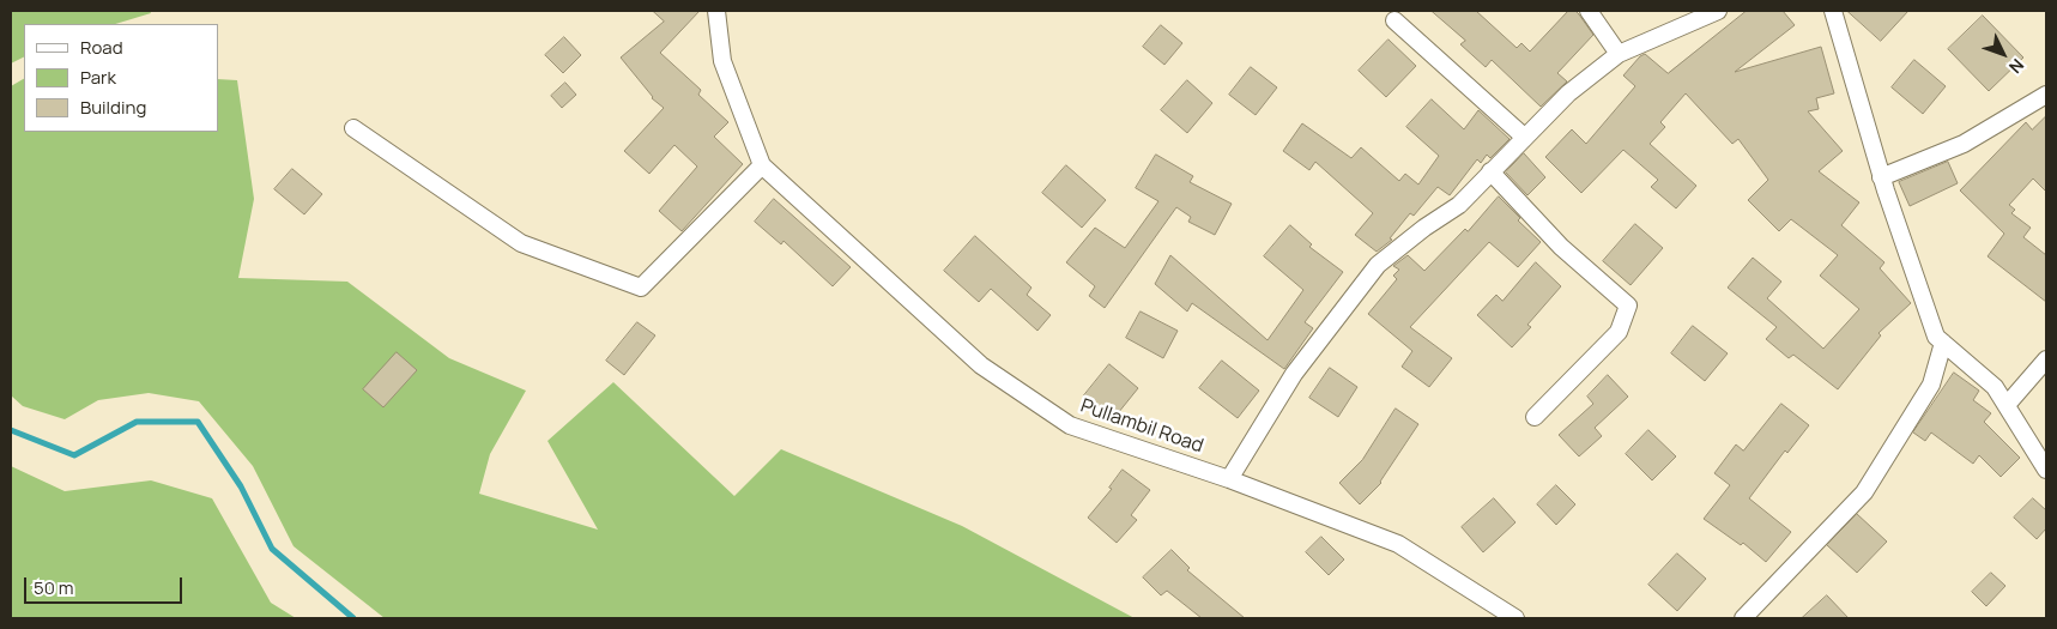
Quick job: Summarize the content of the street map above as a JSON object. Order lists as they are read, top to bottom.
{
  "streets": {
    "street": ["Pullambil Road"]
  },
  "legend": ["Road", "Park", "Building"],
  "scale_bar": "50 m",
  "north": "bottom right"
}
